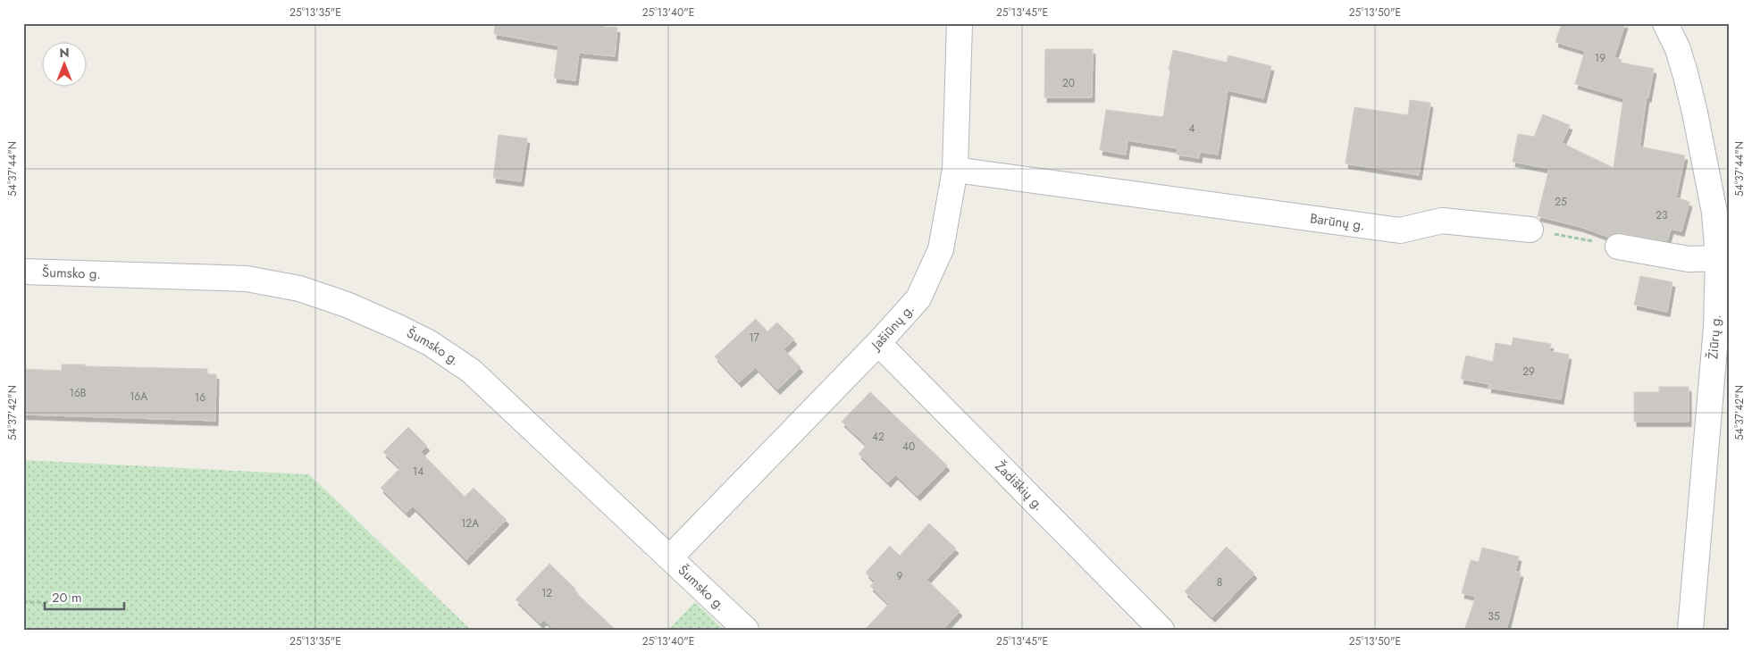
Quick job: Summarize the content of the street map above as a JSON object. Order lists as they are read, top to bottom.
{
  "streets": {
    "street": [
      "Barūnų g.",
      "Šumsko g.",
      "Jašiūnų g.",
      "Žiūrų g.",
      "Žadiškių g."
    ]
  },
  "crossings": [
    ["Barūnų g.", "Jašiūnų g."],
    ["Šumsko g.", "Jašiūnų g."],
    ["Jašiūnų g.", "Žadiškių g."]
  ],
  "house_numbers": [
    "19",
    "20",
    "4",
    "25",
    "23",
    "17",
    "29",
    "16B",
    "16A",
    "16",
    "42",
    "40",
    "14",
    "12A",
    "9",
    "8",
    "12",
    "35"
  ],
  "scale_bar": "20 m",
  "north": "top",
  "coordinates": [
    "25°13'35\"E",
    "25°13'40\"E",
    "25°13'45\"E",
    "25°13'50\"E",
    "54°37'44\"N",
    "54°37'42\"N"
  ]
}
